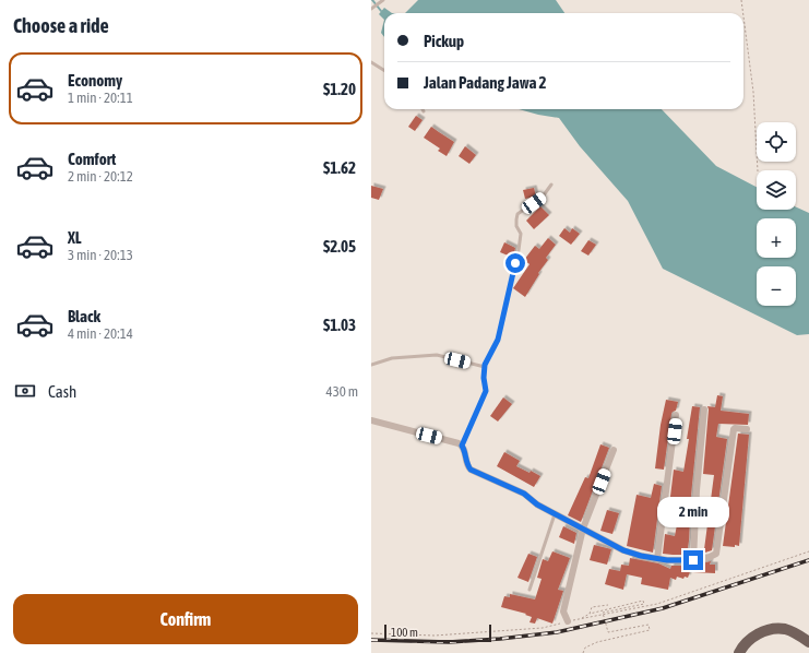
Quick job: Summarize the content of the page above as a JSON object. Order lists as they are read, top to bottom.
{
  "scale_bar": "100 m",
  "page": {
    "heading": "Choose a ride",
    "banner": ["Pickup", "Jalan Padang Jawa 2"],
    "list": [
      {
        "name": "Economy",
        "note": "1 min · 20:11",
        "value": "$1.20"
      },
      {
        "name": "Comfort",
        "note": "2 min · 20:12",
        "value": "$1.62"
      },
      {
        "name": "XL",
        "note": "3 min · 20:13",
        "value": "$2.05"
      },
      {
        "name": "Black",
        "note": "4 min · 20:14",
        "value": "$1.03"
      }
    ],
    "map_buttons": ["+", "−"],
    "pay": ["Cash", "430 m"],
    "bubble": "2 min",
    "buttons": "Confirm",
    "scale": "100 m"
  }
}
